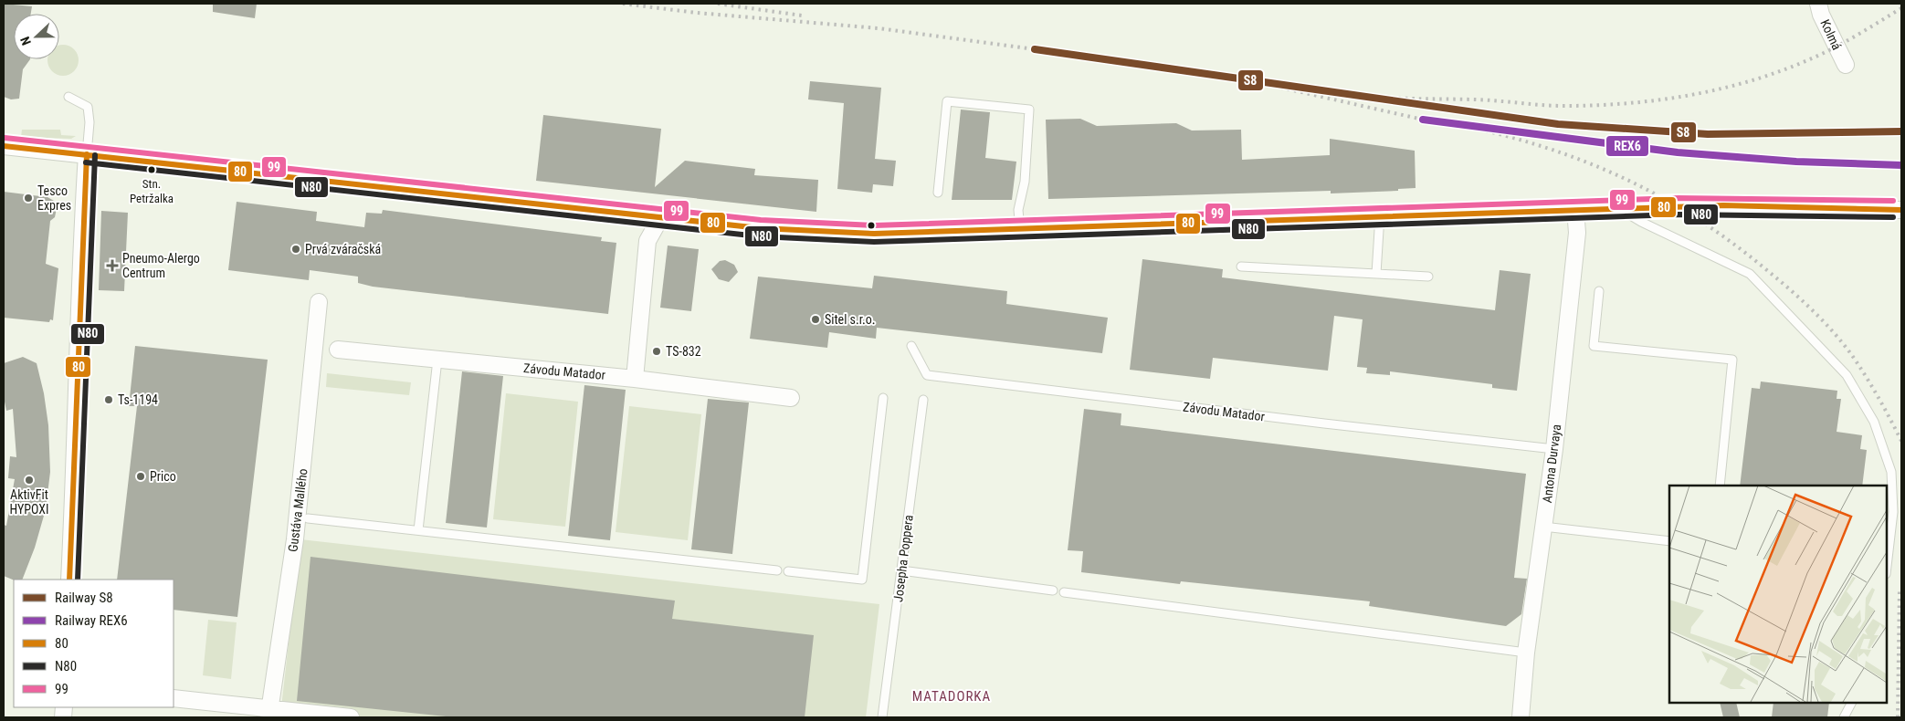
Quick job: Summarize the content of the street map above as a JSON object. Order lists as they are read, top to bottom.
{
  "streets": {
    "street": [
      "Kolmá",
      "Závodu Matador",
      "Antona Durvaya",
      "Gustáva Mallého"
    ],
    "lane": ["Josepha Poppera"]
  },
  "crossings": [
    ["Závodu Matador", "Antona Durvaya"]
  ],
  "districts": ["MATADORKA"],
  "places": {
    "other": [
      "Stn. Petržalka",
      "Tesco Expres",
      "Prvá zváračská",
      "Sitel s.r.o.",
      "TS-832",
      "Ts-1194",
      "Prico",
      "AktivFit HYPOXI"
    ],
    "health": ["Pneumo-Alergo Centrum"]
  },
  "lines": [
    "rail line S8",
    "rail line REX6",
    "transit line 99",
    "transit line 80",
    "transit line N80"
  ],
  "legend": [
    "Railway S8",
    "Railway REX6",
    "80",
    "N80",
    "99"
  ],
  "north": "left"
}
